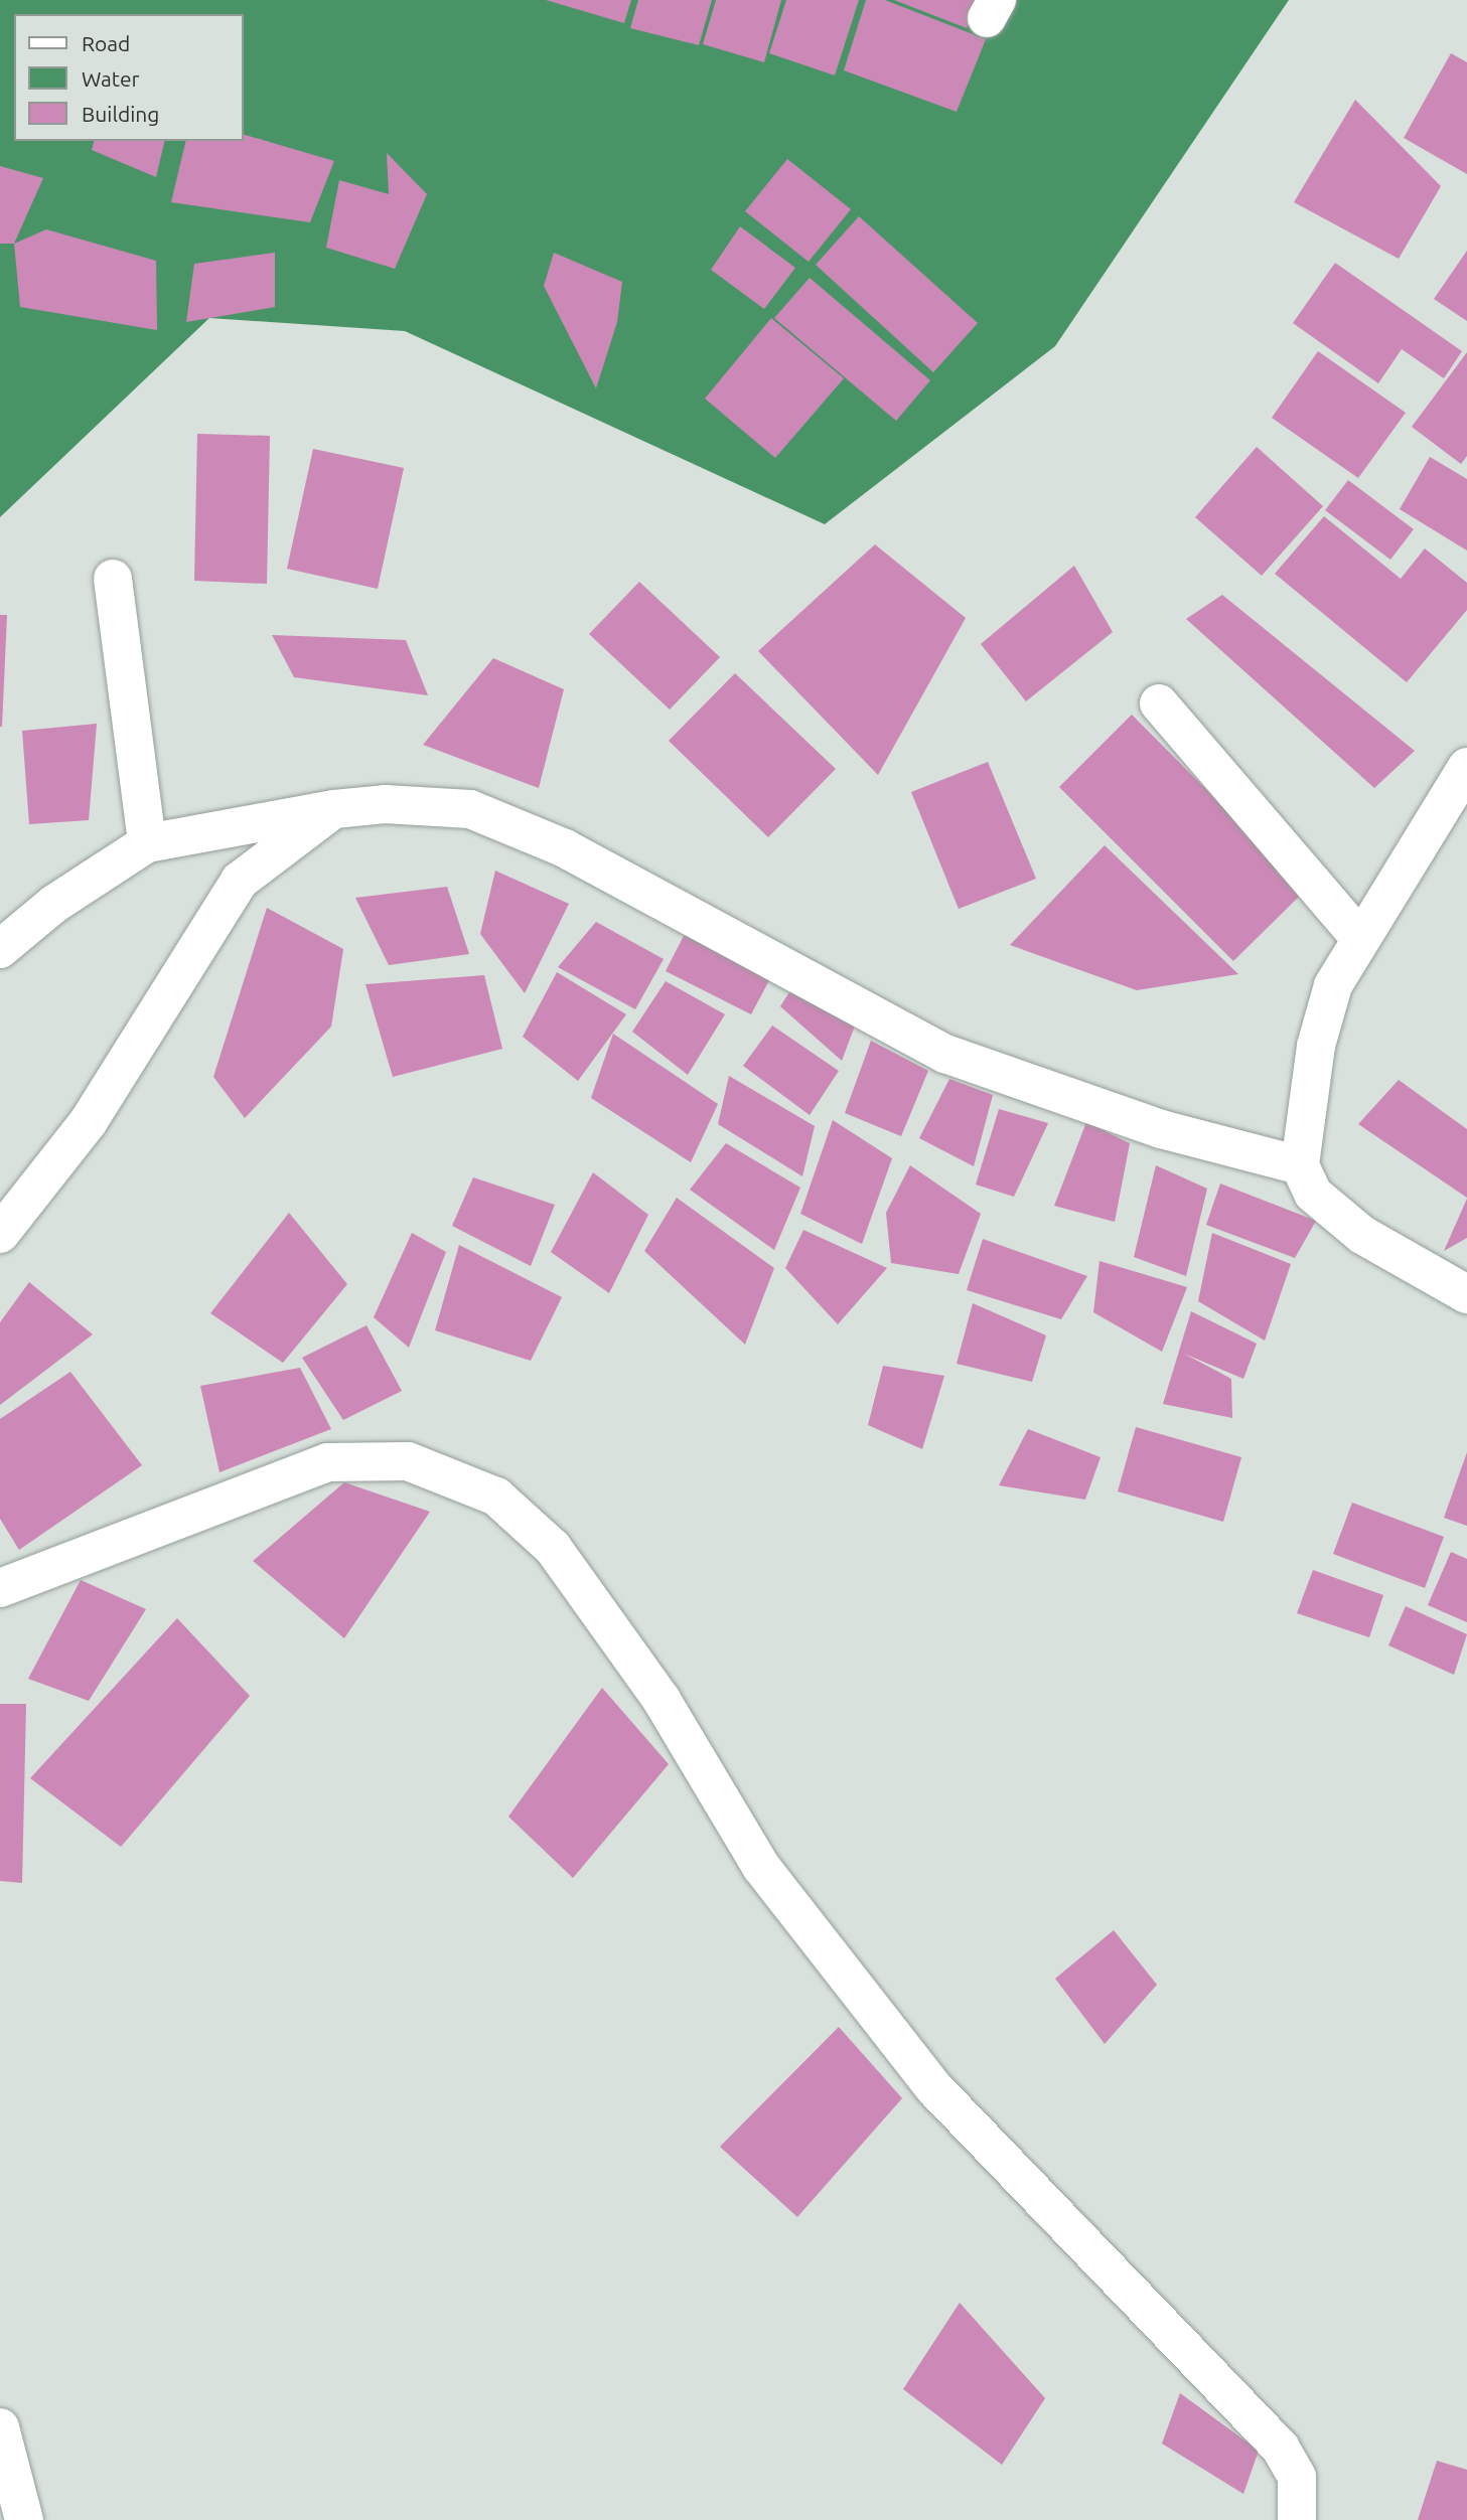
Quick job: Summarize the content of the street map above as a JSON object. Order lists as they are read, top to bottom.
{
  "legend": ["Road", "Water", "Building"]
}
